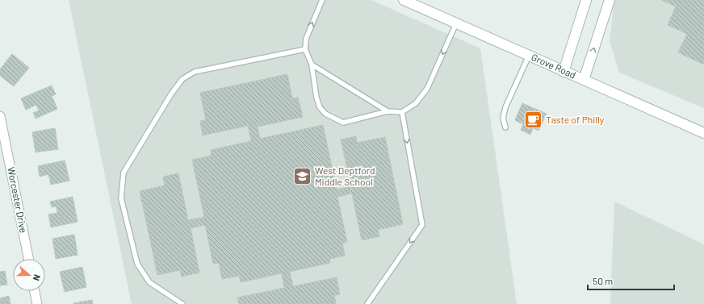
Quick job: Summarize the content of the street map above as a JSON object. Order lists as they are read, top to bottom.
{
  "streets": {
    "main road": ["Grove Road"],
    "street": ["Worcester Drive"]
  },
  "places": {
    "cafe": ["Taste of Philly"],
    "school or university": ["West Deptford Middle School"]
  },
  "scale_bar": "50 m",
  "north": "right"
}
